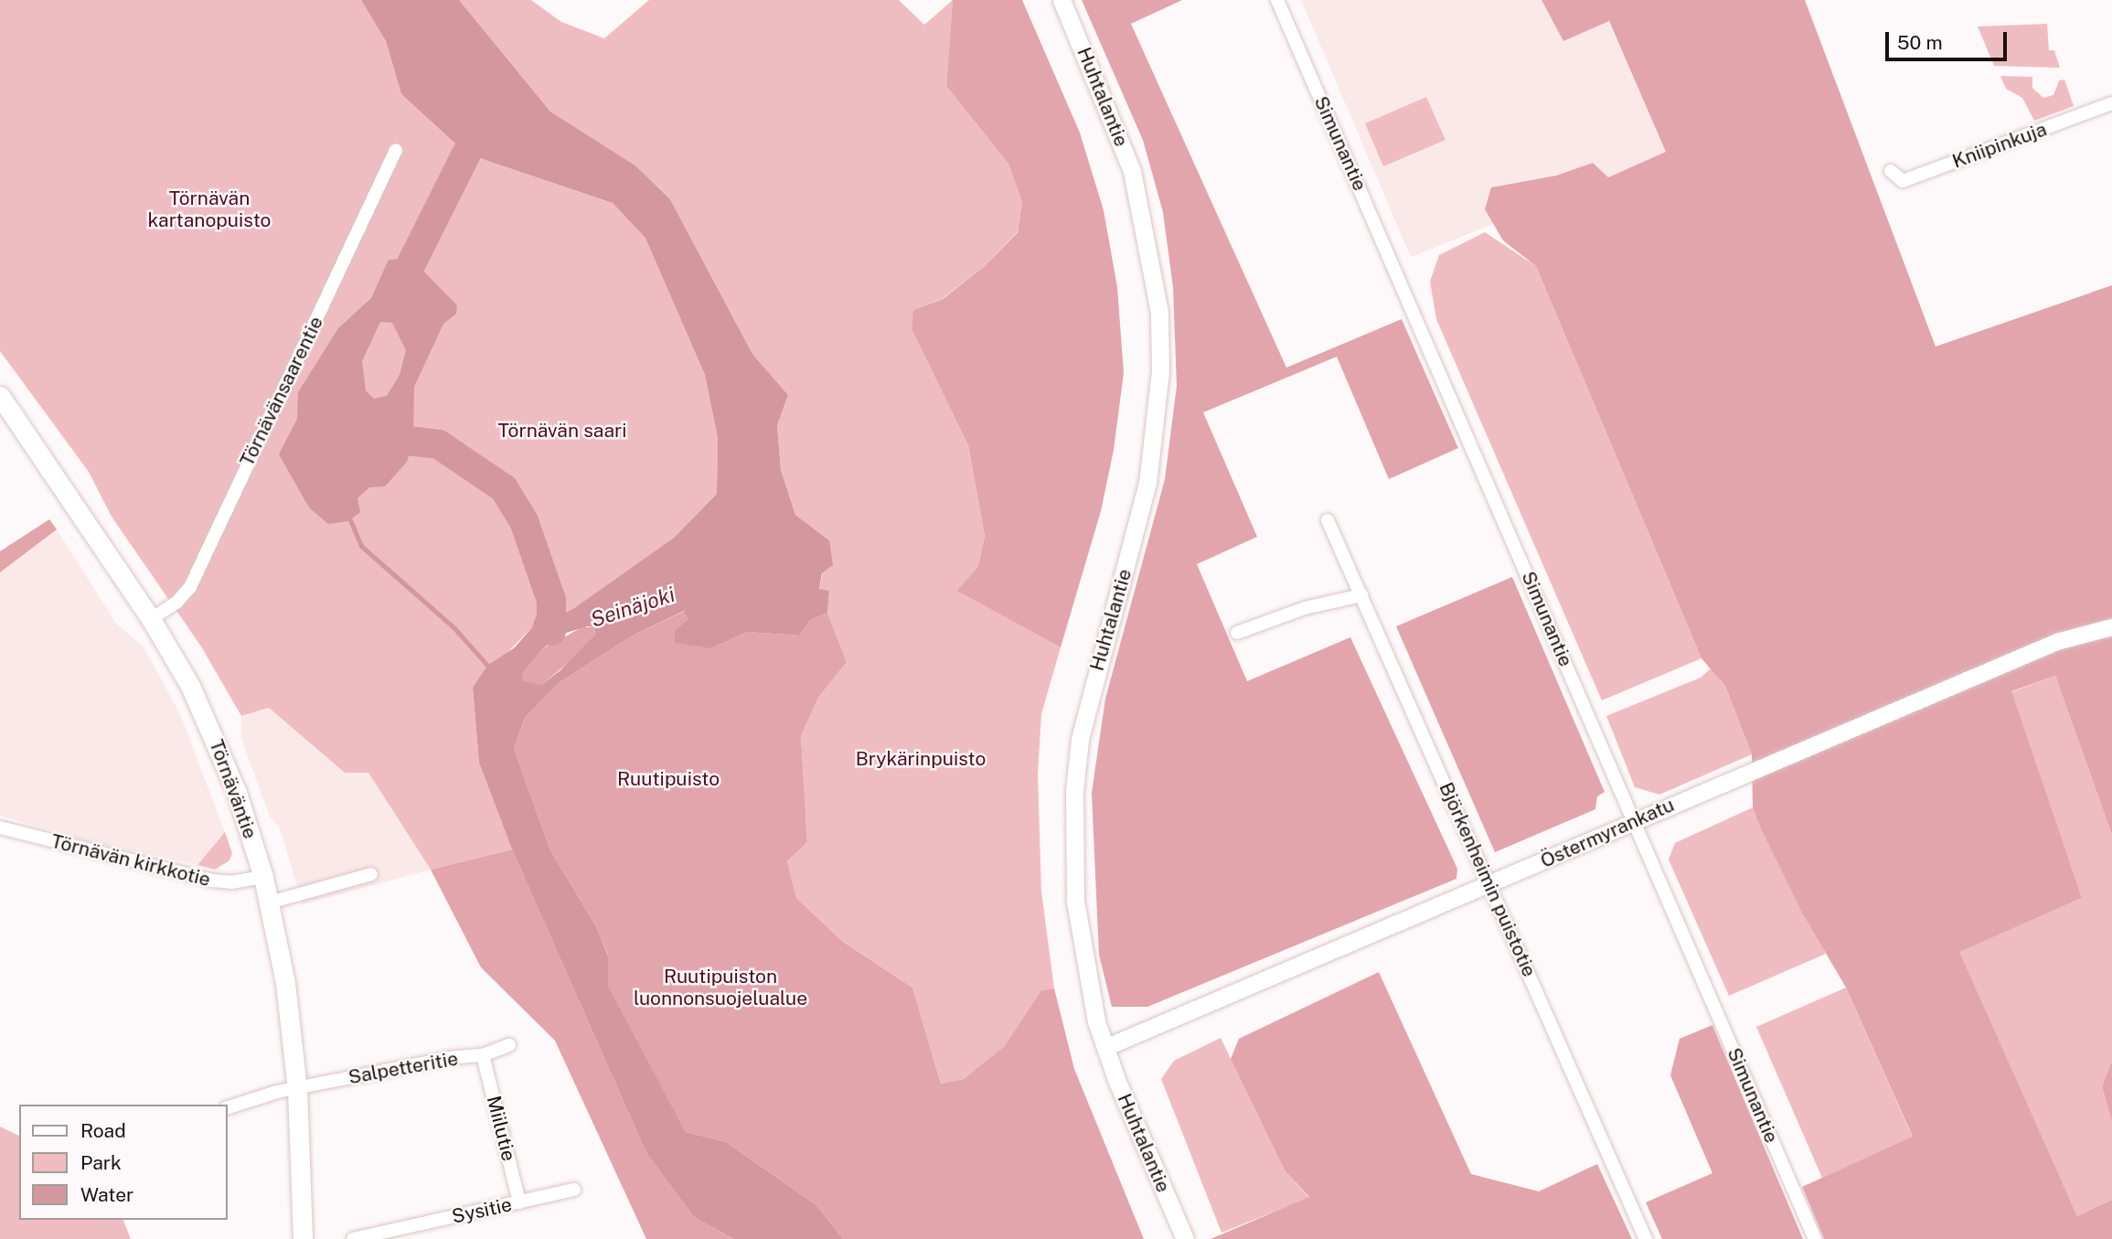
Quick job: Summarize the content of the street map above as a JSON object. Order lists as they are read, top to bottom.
{
  "streets": {
    "main road": ["Huhtalantie", "Törnäväntie"],
    "street": [
      "Simunantie",
      "Kniipinkuja",
      "Törnävänsaarentie",
      "Östermyrankatu",
      "Törnävän kirkkotie",
      "Björkenheimin puistotie",
      "Salpetteritie",
      "Miilutie",
      "Sysitie"
    ]
  },
  "crossings": [
    ["Huhtalantie", "Östermyrankatu"],
    ["Simunantie", "Östermyrankatu"],
    ["Törnävänsaarentie", "Törnäväntie"],
    ["Törnäväntie", "Törnävän kirkkotie"],
    ["Törnäväntie", "Salpetteritie"],
    ["Östermyrankatu", "Björkenheimin puistotie"],
    ["Salpetteritie", "Miilutie"],
    ["Miilutie", "Sysitie"]
  ],
  "water": ["Seinäjoki"],
  "parks": [
    "Törnävän kartanopuisto",
    "Törnävän saari",
    "Brykärinpuisto",
    "Ruutipuisto",
    "Ruutipuiston luonnonsuojelualue"
  ],
  "legend": ["Road", "Park", "Water"],
  "scale_bar": "50 m"
}
